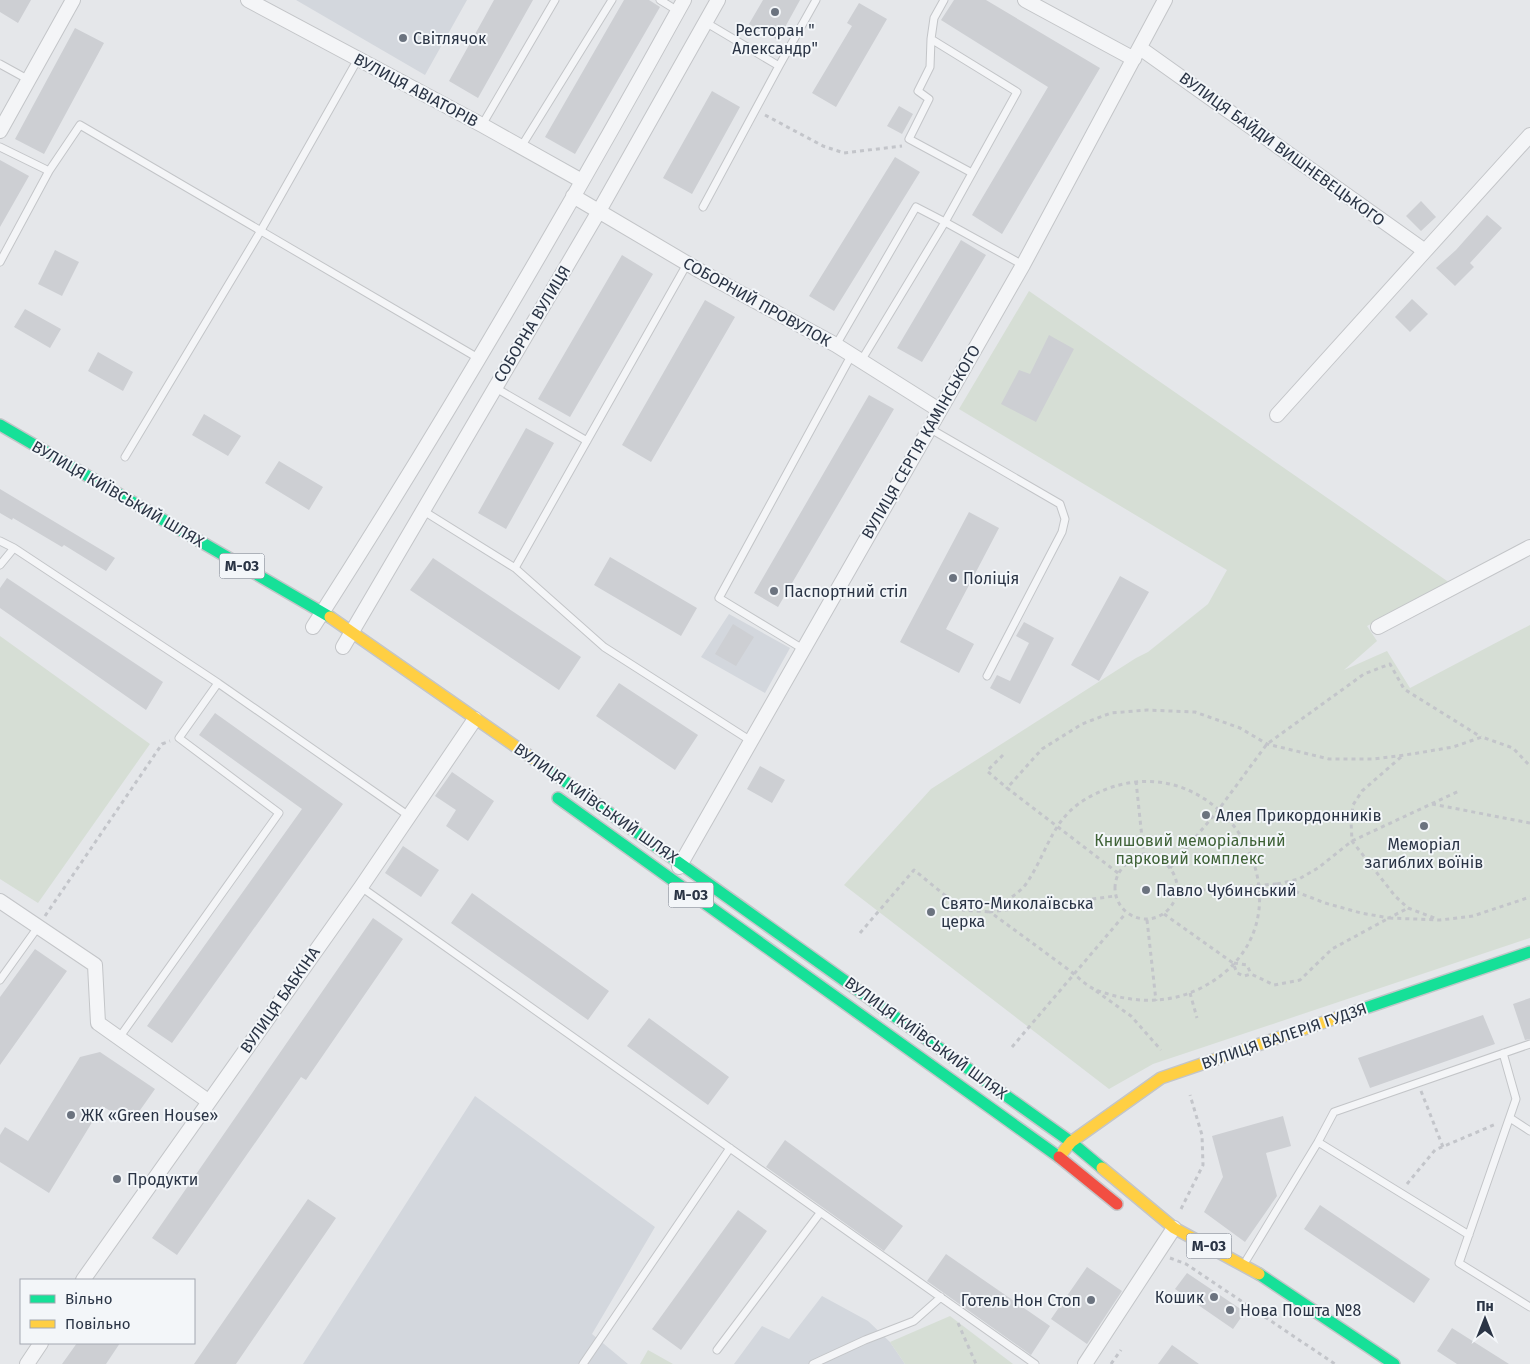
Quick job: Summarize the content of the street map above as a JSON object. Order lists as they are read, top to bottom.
{
  "streets": {
    "main road": ["ВУЛИЦЯ КИЇВСЬКИЙ ШЛЯХ", "М-03", "ВУЛИЦЯ ВАЛЕРІЯ ГУДЗЯ"],
    "street": [
      "ВУЛИЦЯ АВІАТОРІВ",
      "ВУЛИЦЯ БАЙДИ ВИШНЕВЕЦЬКОГО",
      "СОБОРНИЙ ПРОВУЛОК",
      "СОБОРНА ВУЛИЦЯ",
      "ВУЛИЦЯ СЕРГІЯ КАМІНСЬКОГО",
      "ВУЛИЦЯ БАБКІНА"
    ]
  },
  "crossings": [
    ["ВУЛИЦЯ АВІАТОРІВ", "СОБОРНА ВУЛИЦЯ"],
    ["ВУЛИЦЯ БАЙДИ ВИШНЕВЕЦЬКОГО", "ВУЛИЦЯ СЕРГІЯ КАМІНСЬКОГО"],
    ["СОБОРНИЙ ПРОВУЛОК", "СОБОРНА ВУЛИЦЯ"],
    ["СОБОРНИЙ ПРОВУЛОК", "ВУЛИЦЯ СЕРГІЯ КАМІНСЬКОГО"],
    ["СОБОРНА ВУЛИЦЯ", "ВУЛИЦЯ КИЇВСЬКИЙ ШЛЯХ"],
    ["ВУЛИЦЯ СЕРГІЯ КАМІНСЬКОГО", "ВУЛИЦЯ КИЇВСЬКИЙ ШЛЯХ"],
    ["ВУЛИЦЯ КИЇВСЬКИЙ ШЛЯХ", "ВУЛИЦЯ БАБКІНА"],
    ["ВУЛИЦЯ КИЇВСЬКИЙ ШЛЯХ", "ВУЛИЦЯ ВАЛЕРІЯ ГУДЗЯ"]
  ],
  "parks": ["Книшовий меморіальний парковий комплекс"],
  "places": [
    "Ресторан \" Александр\"",
    "Світлячок",
    "Поліція",
    "Паспортний стіл",
    "Алея Прикордонників",
    "Меморіал загиблих воїнів",
    "Павло Чубинський",
    "Свято-Миколаївська церка",
    "ЖК «Green House»",
    "Продукти",
    "Кошик",
    "Готель Нон Стоп",
    "Нова Пошта №8"
  ],
  "legend": ["Вільно", "Повільно"],
  "north": "top"
}
